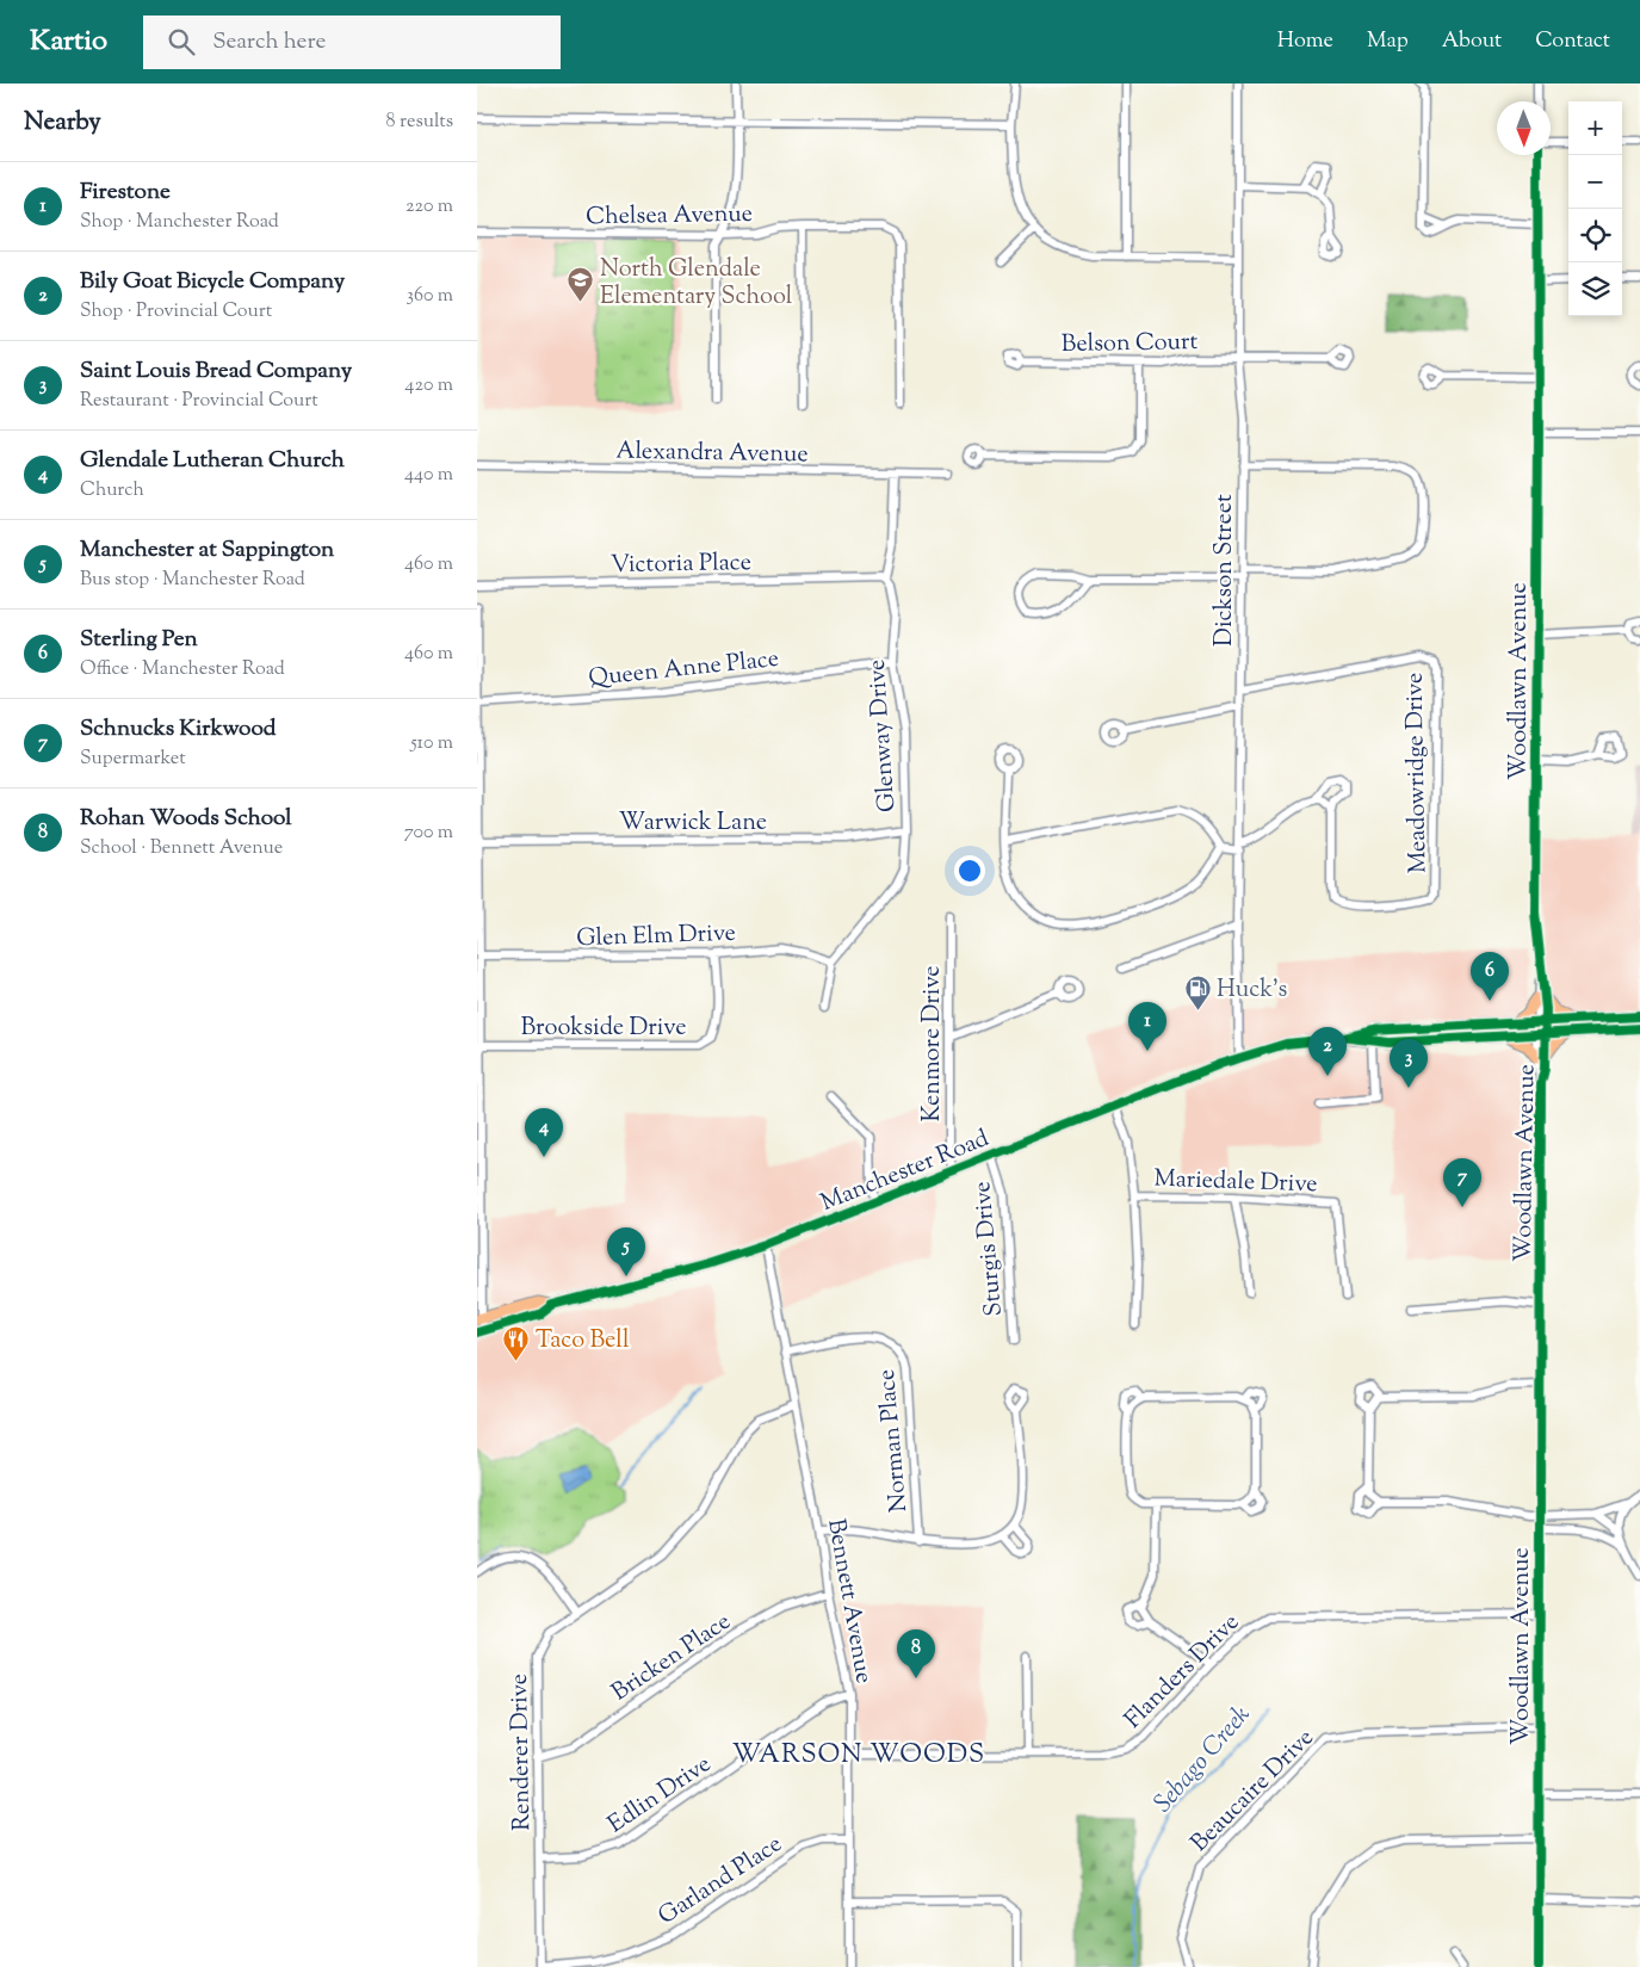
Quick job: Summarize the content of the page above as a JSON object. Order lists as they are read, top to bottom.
{
  "streets": {
    "main road": ["Manchester Road"],
    "street": [
      "Chelsea Avenue",
      "Belson Court",
      "Alexandra Avenue",
      "Victoria Place",
      "Dickson Street",
      "Queen Anne Place",
      "Woodlawn Avenue",
      "Glenway Drive",
      "Meadowridge Drive",
      "Warwick Lane",
      "Glen Elm Drive",
      "Brookside Drive",
      "Kenmore Drive",
      "Mariedale Drive",
      "Sturgis Drive",
      "Norman Place",
      "Bennett Avenue",
      "Bricken Place",
      "Flanders Drive",
      "Renderer Drive",
      "Beaucaire Drive",
      "Edlin Drive",
      "Garland Place"
    ]
  },
  "crossings": [
    ["Belson Court", "Dickson Street"],
    ["Alexandra Avenue", "Glenway Drive"],
    ["Victoria Place", "Glenway Drive"],
    ["Dickson Street", "Meadowridge Drive"],
    ["Dickson Street", "Manchester Road"],
    ["Queen Anne Place", "Glenway Drive"],
    ["Woodlawn Avenue", "Manchester Road"],
    ["Woodlawn Avenue", "Flanders Drive"],
    ["Woodlawn Avenue", "Beaucaire Drive"],
    ["Glenway Drive", "Warwick Lane"],
    ["Glenway Drive", "Glen Elm Drive"],
    ["Glen Elm Drive", "Brookside Drive"],
    ["Kenmore Drive", "Manchester Road"],
    ["Manchester Road", "Sturgis Drive"],
    ["Manchester Road", "Bennett Avenue"],
    ["Norman Place", "Bennett Avenue"],
    ["Bennett Avenue", "Bricken Place"],
    ["Bennett Avenue", "Flanders Drive"],
    ["Bennett Avenue", "Renderer Drive"],
    ["Bennett Avenue", "Edlin Drive"],
    ["Bennett Avenue", "Garland Place"],
    ["Bricken Place", "Renderer Drive"],
    ["Renderer Drive", "Edlin Drive"],
    ["Renderer Drive", "Garland Place"]
  ],
  "districts": ["WARSON WOODS"],
  "water": ["Sebago Creek"],
  "places": {
    "school or university": ["North Glendale Elementary School"],
    "fuel station": ["Huck's"],
    "restaurant": ["Taco Bell"]
  },
  "north": "bottom",
  "page": {
    "header": "Kartio",
    "search": "Search here",
    "nav": [
      "Home",
      "Map",
      "About",
      "Contact"
    ],
    "heading": ["Nearby", "8 results"],
    "map_buttons": ["+", "−"],
    "list": [
      {
        "mark": "1",
        "name": "Firestone",
        "note": "Shop · Manchester Road",
        "value": "220 m"
      },
      {
        "mark": "2",
        "name": "Bily Goat Bicycle Company",
        "note": "Shop · Provincial Court",
        "value": "360 m"
      },
      {
        "mark": "3",
        "name": "Saint Louis Bread Company",
        "note": "Restaurant · Provincial Court",
        "value": "420 m"
      },
      {
        "mark": "4",
        "name": "Glendale Lutheran Church",
        "note": "Church",
        "value": "440 m"
      },
      {
        "mark": "5",
        "name": "Manchester at Sappington",
        "note": "Bus stop · Manchester Road",
        "value": "460 m"
      },
      {
        "mark": "6",
        "name": "Sterling Pen",
        "note": "Office · Manchester Road",
        "value": "460 m"
      },
      {
        "mark": "7",
        "name": "Schnucks Kirkwood",
        "note": "Supermarket",
        "value": "510 m"
      },
      {
        "mark": "8",
        "name": "Rohan Woods School",
        "note": "School · Bennett Avenue",
        "value": "700 m"
      }
    ],
    "pins": [
      "6",
      "1",
      "2",
      "3",
      "4",
      "7",
      "5",
      "8"
    ]
  }
}
